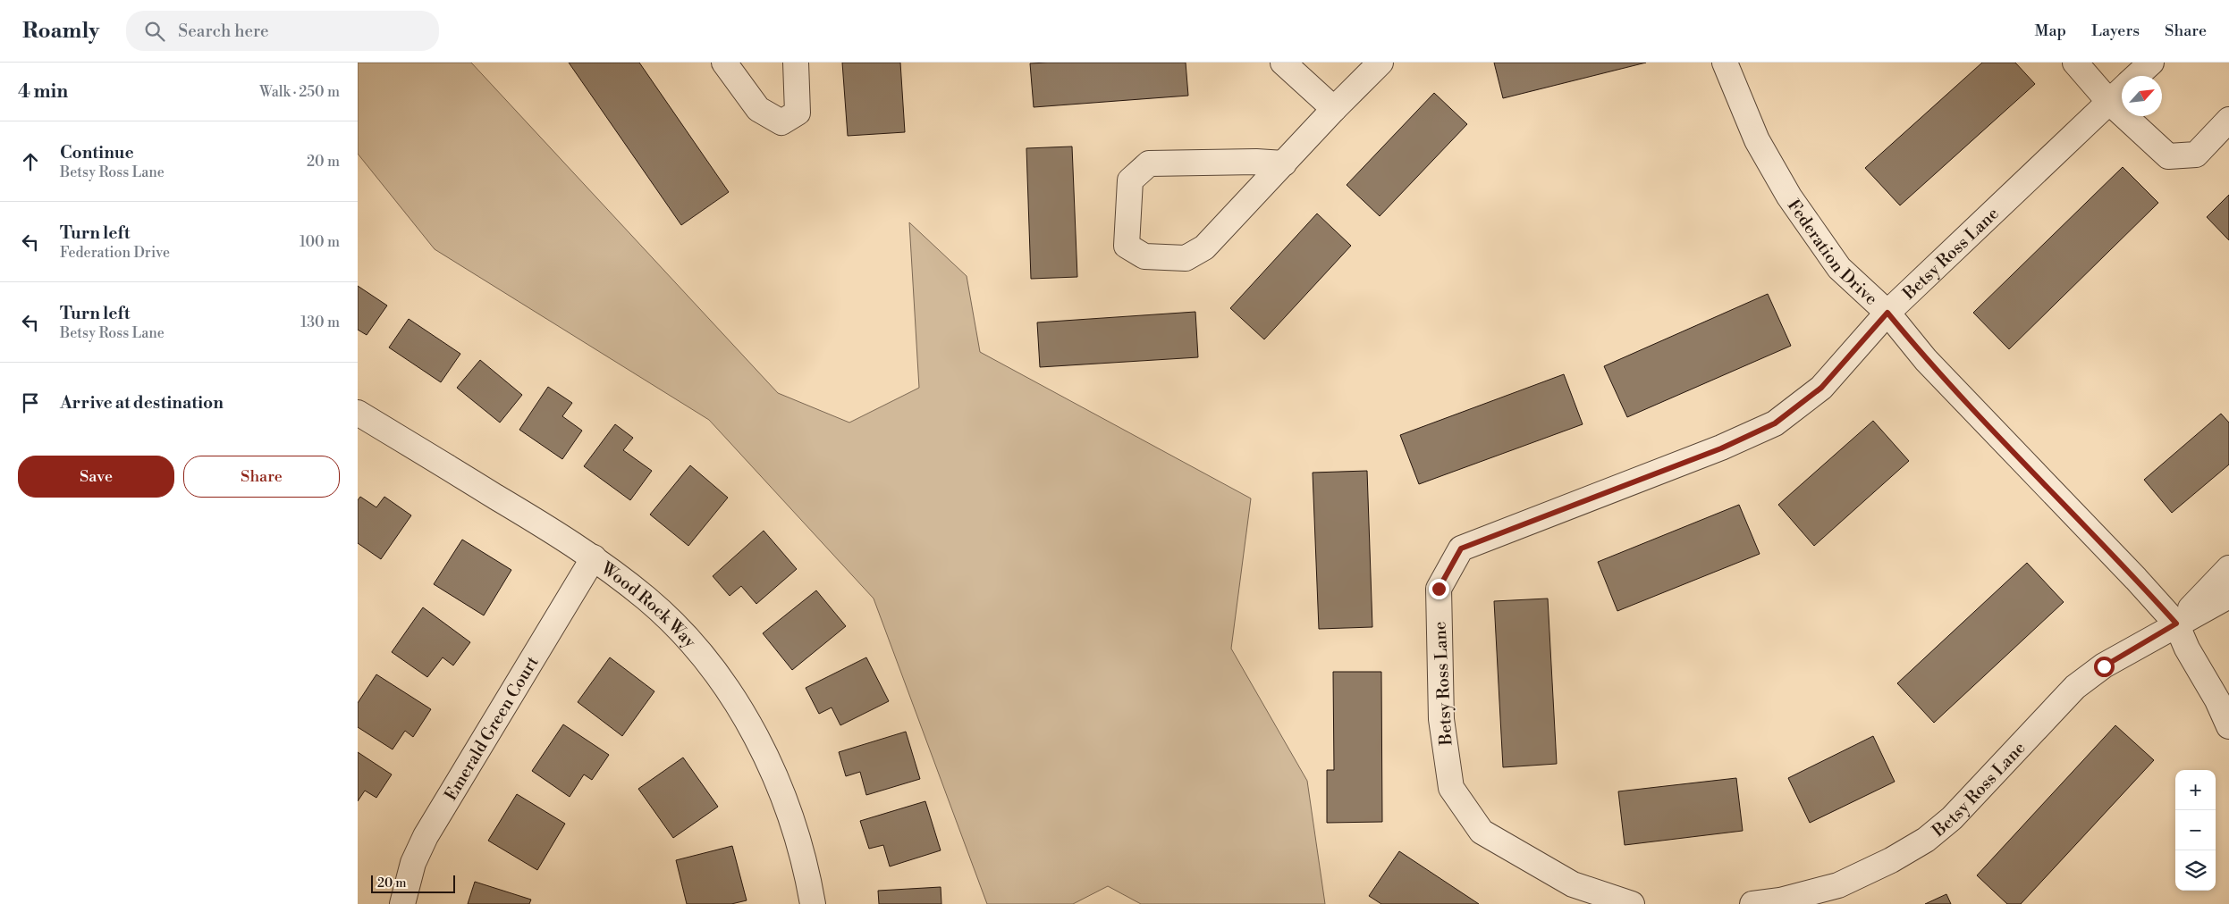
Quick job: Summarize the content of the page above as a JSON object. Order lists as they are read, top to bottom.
{
  "streets": {
    "street": [
      "Federation Drive",
      "Betsy Ross Lane",
      "Wood Rock Way",
      "Emerald Green Court"
    ]
  },
  "crossings": [
    ["Federation Drive", "Betsy Ross Lane"],
    ["Wood Rock Way", "Emerald Green Court"]
  ],
  "scale_bar": "20 m",
  "north": "top right",
  "page": {
    "header": "Roamly",
    "search": "Search here",
    "nav": ["Map", "Layers", "Share"],
    "heading": ["4 min", "Walk · 250 m"],
    "list": [
      ["Continue", "Betsy Ross Lane", "20 m"],
      ["Turn left", "Federation Drive", "100 m"],
      ["Turn left", "Betsy Ross Lane", "130 m"],
      "Arrive at destination"
    ],
    "buttons": ["Save", "Share"],
    "map_buttons": ["+", "−"],
    "scale": "20 m"
  }
}
